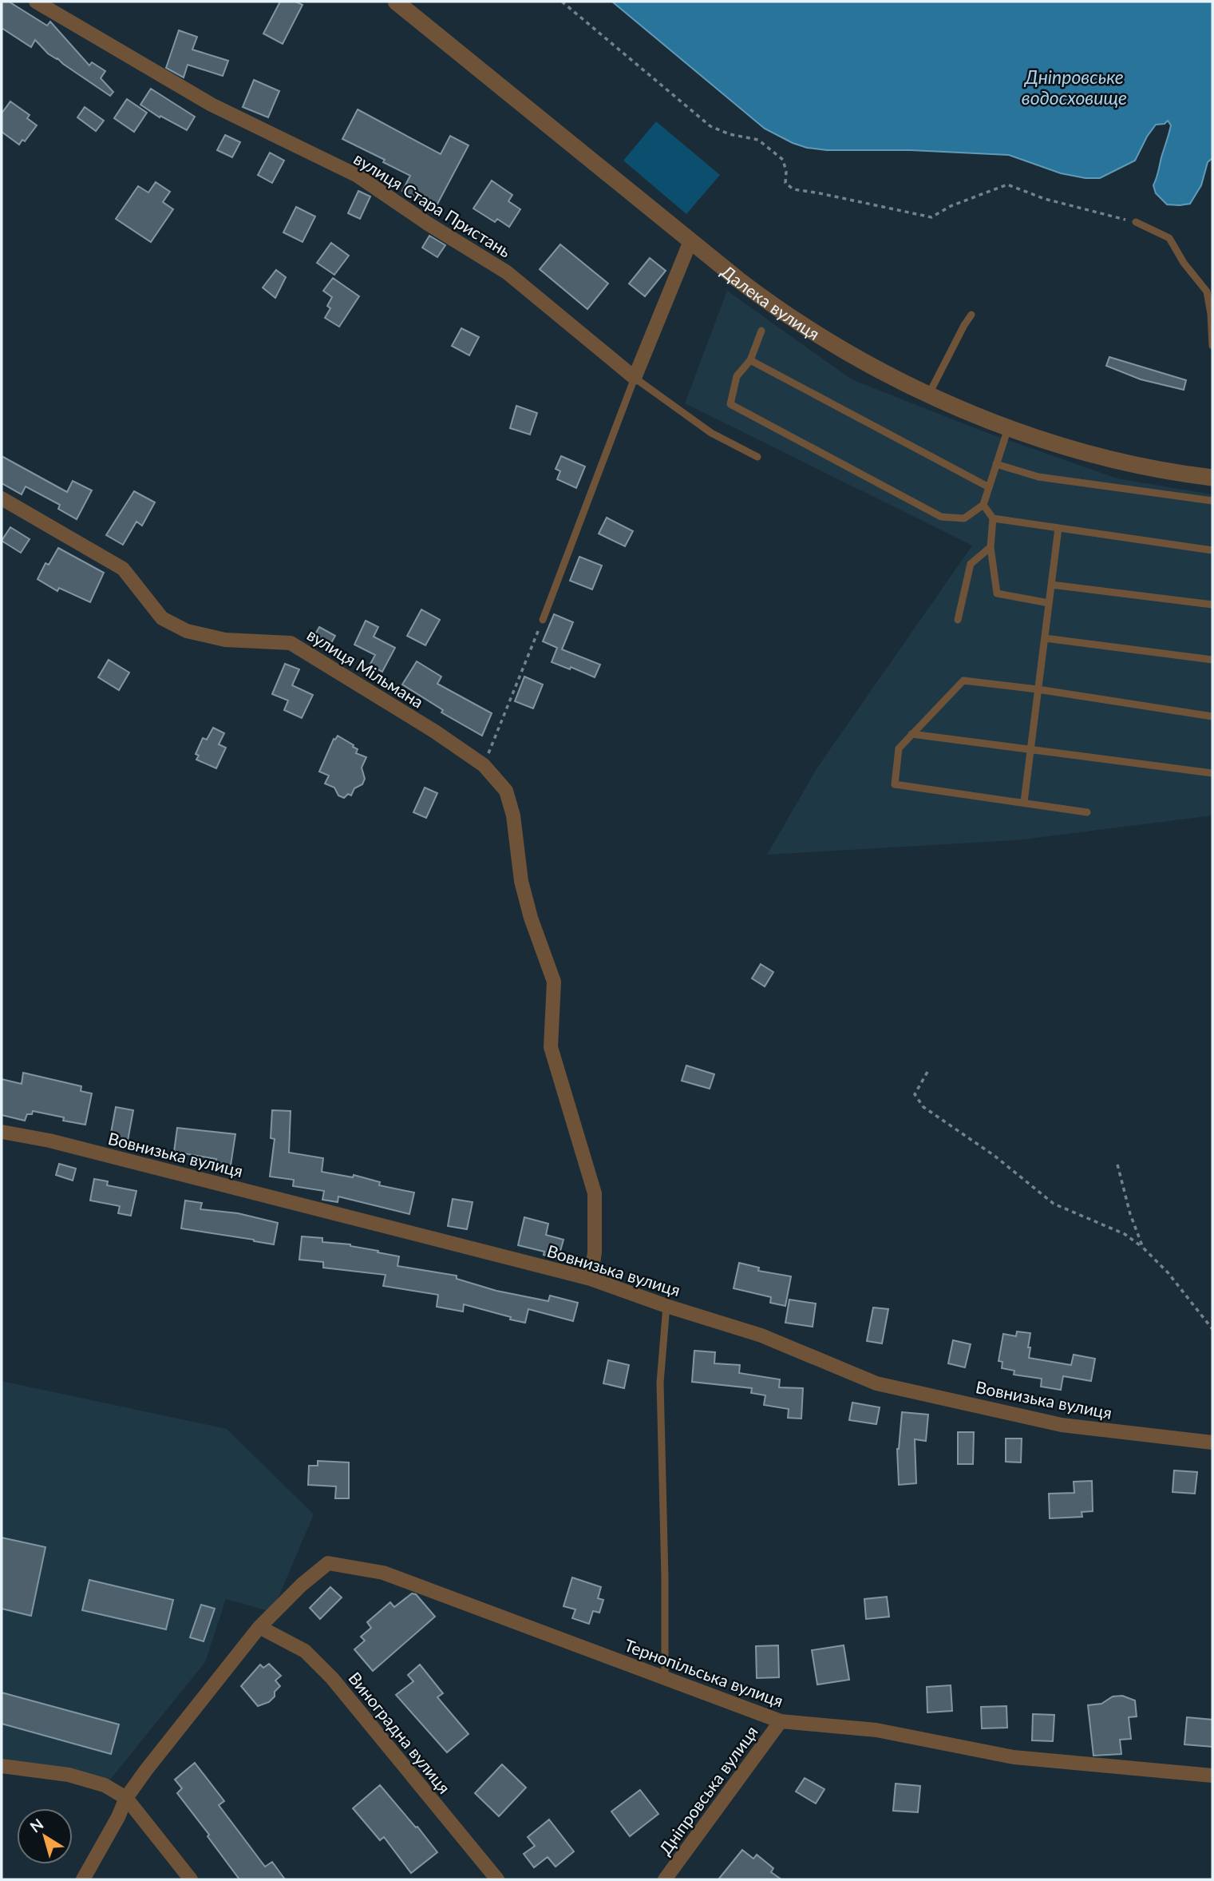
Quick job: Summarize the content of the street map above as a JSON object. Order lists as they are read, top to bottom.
{
  "streets": {
    "street": [
      "вулиця Стара Пристань",
      "Далека вулиця",
      "вулиця Мільмана",
      "Вовнизька вулиця",
      "Тернопільська вулиця",
      "Виноградна вулиця",
      "Дніпровська вулиця"
    ]
  },
  "crossings": [
    ["вулиця Мільмана", "Вовнизька вулиця"],
    ["Тернопільська вулиця", "Виноградна вулиця"],
    ["Тернопільська вулиця", "Дніпровська вулиця"]
  ],
  "water": ["Дніпровське водосховище"],
  "north": "top left"
}
